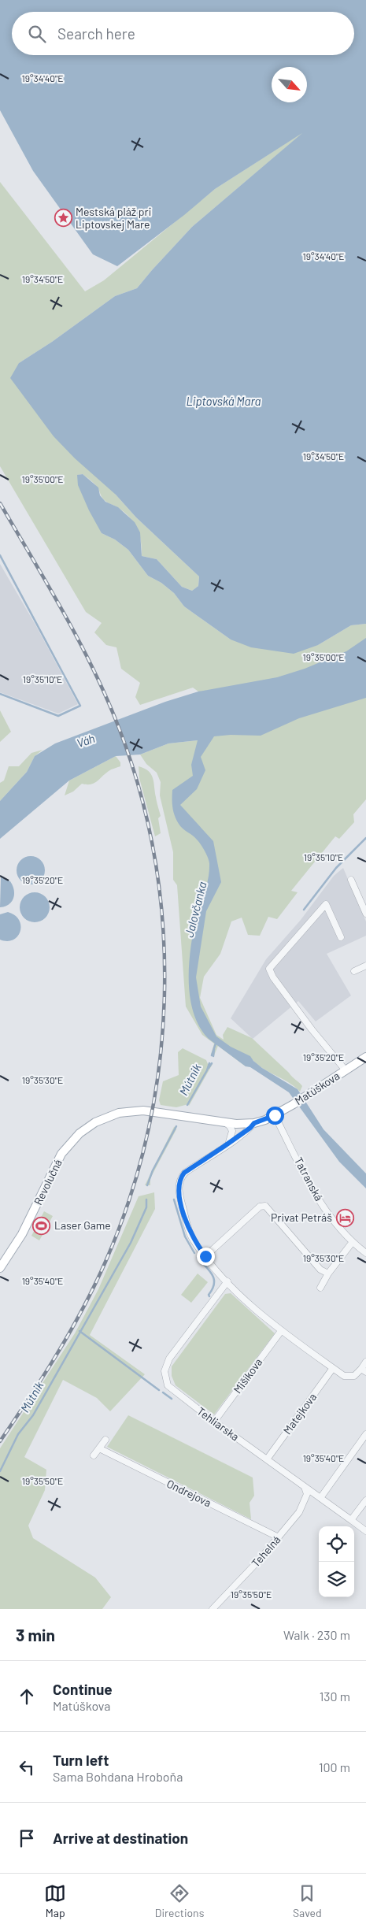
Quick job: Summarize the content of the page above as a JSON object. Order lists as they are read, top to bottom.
{
  "streets": {
    "main road": ["Matúškova", "Revolučná"],
    "street": [
      "Tatranská",
      "Mišíkova",
      "Matejkova",
      "Tehliarska",
      "Ondrejova",
      "Tehelná"
    ]
  },
  "crossings": [
    ["Matúškova", "Tatranská"],
    ["Matúškova", "Revolučná"],
    ["Mišíkova", "Tehliarska"],
    ["Matejkova", "Tehliarska"],
    ["Tehliarska", "Tehelná"],
    ["Ondrejova", "Tehelná"]
  ],
  "water": [
    "Liptovská Mara",
    "Váh",
    "Jalovčanka",
    "Mútnik"
  ],
  "places": {
    "place": ["Mestská pláž pri Liptovskej Mare"],
    "hotel": ["Privat Petráš"],
    "sports": ["Laser Game"]
  },
  "north": "bottom right",
  "page": {
    "search": "Search here",
    "heading": ["3 min", "Walk · 230 m"],
    "list": [
      ["Continue", "Matúškova", "130 m"],
      ["Turn left", "Sama Bohdana Hroboňa", "100 m"],
      "Arrive at destination"
    ],
    "nav": ["Map", "Directions", "Saved"]
  },
  "coordinates": [
    "19°34'40\"E",
    "19°34'50\"E",
    "19°35'00\"E",
    "19°35'10\"E",
    "19°35'20\"E",
    "19°35'30\"E",
    "19°35'40\"E",
    "19°35'50\"E"
  ]
}
